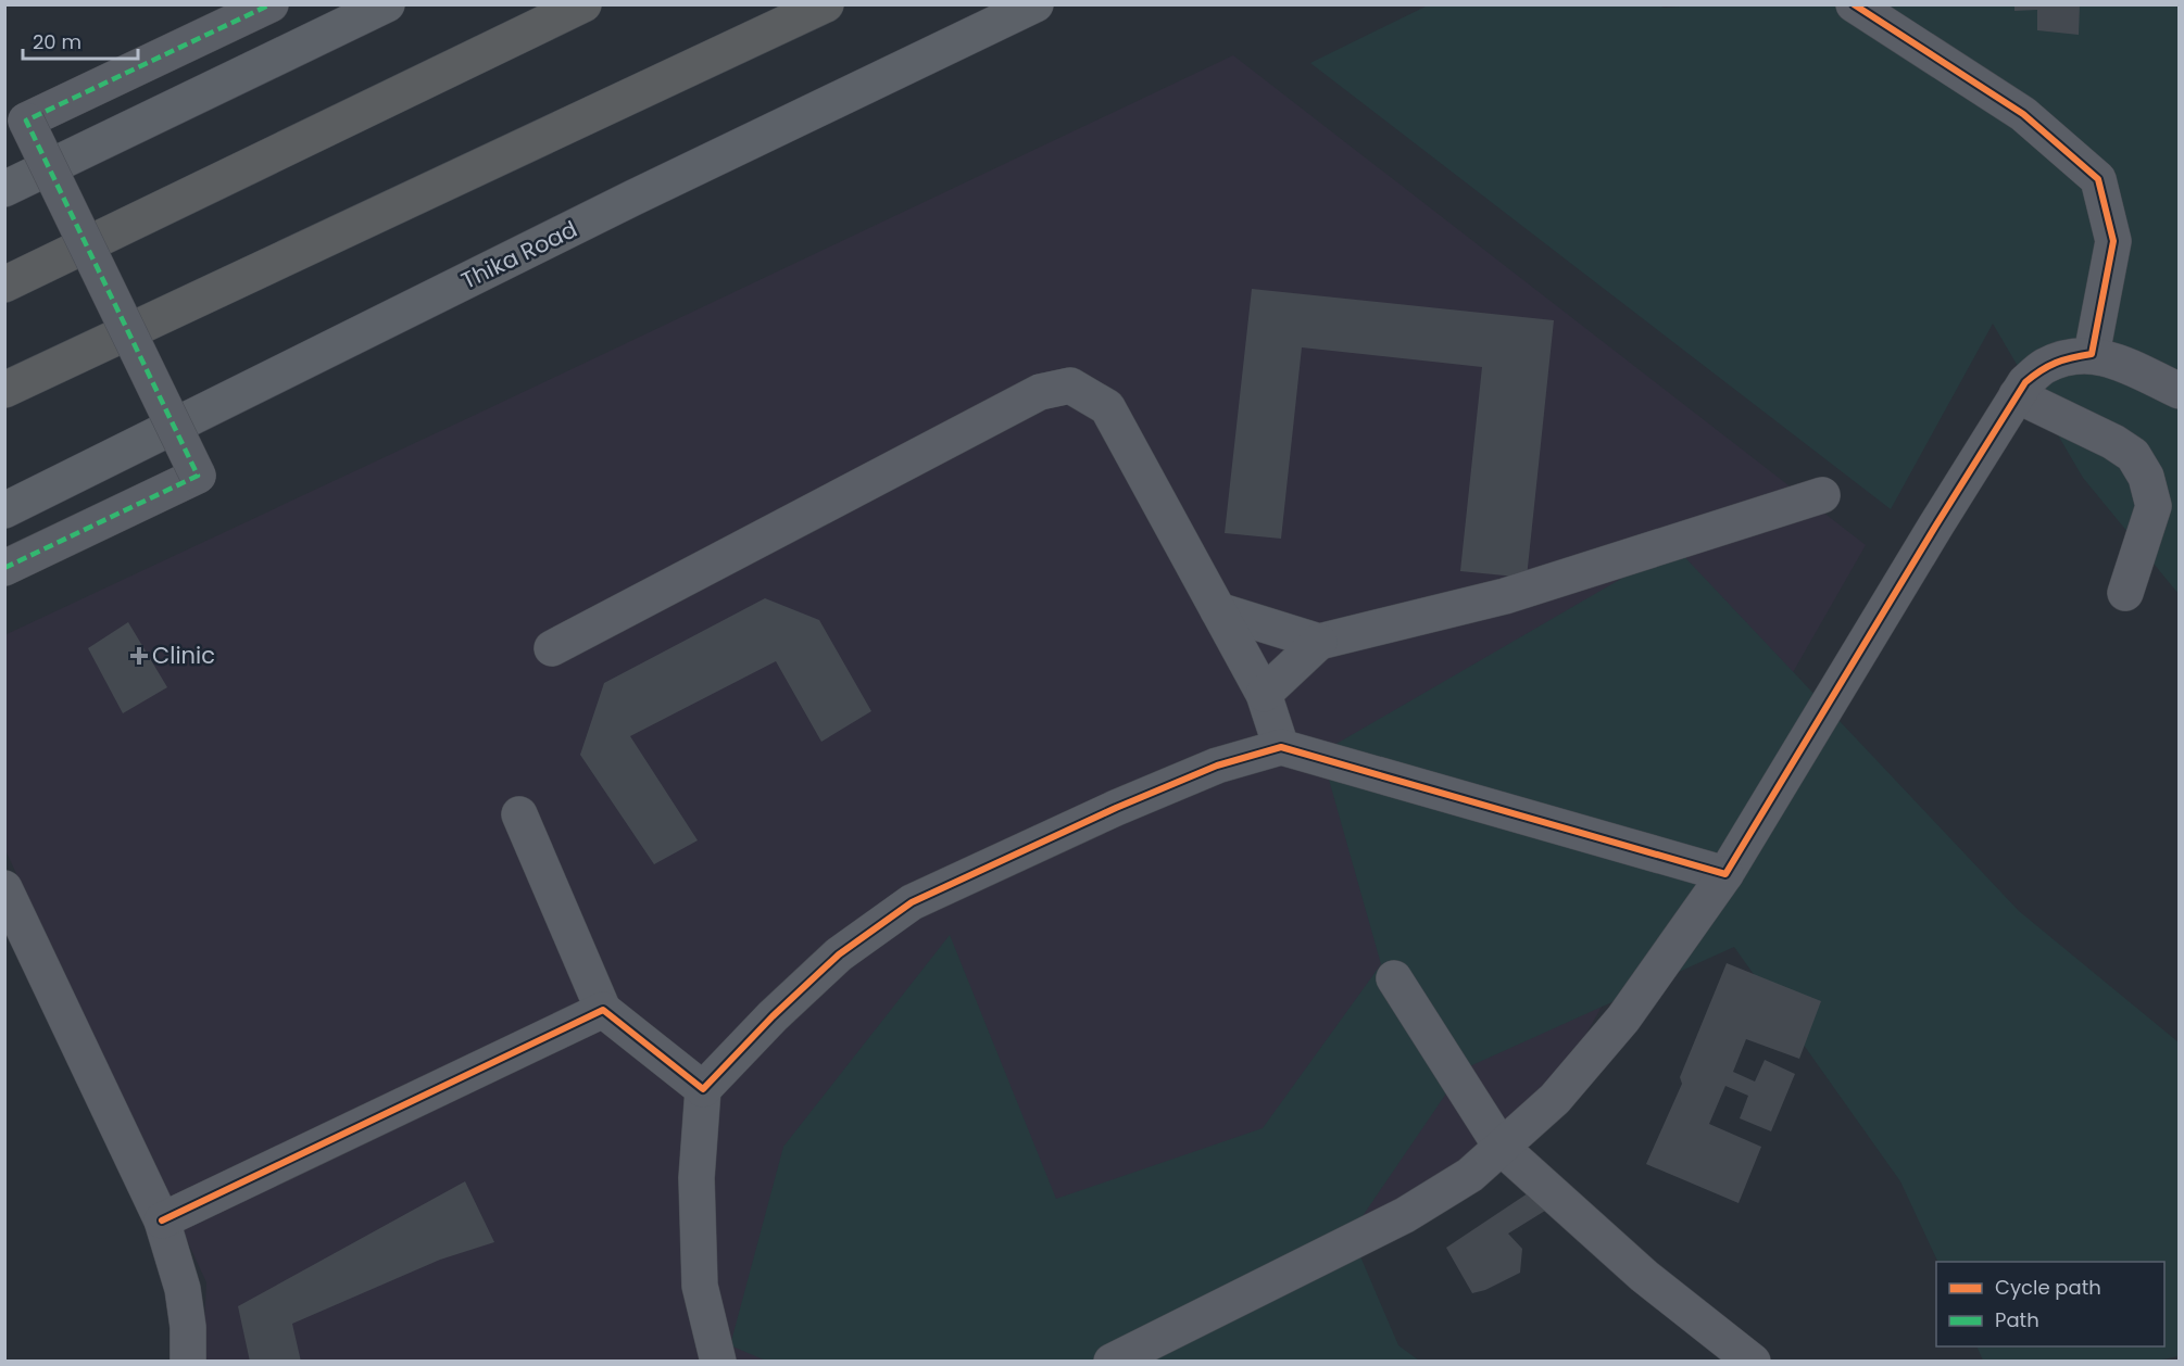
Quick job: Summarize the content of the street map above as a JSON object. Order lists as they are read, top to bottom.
{
  "streets": {
    "main road": ["Thika Road"]
  },
  "places": {
    "health": ["Clinic"]
  },
  "legend": ["Cycle path", "Path"],
  "scale_bar": "20 m"
}
